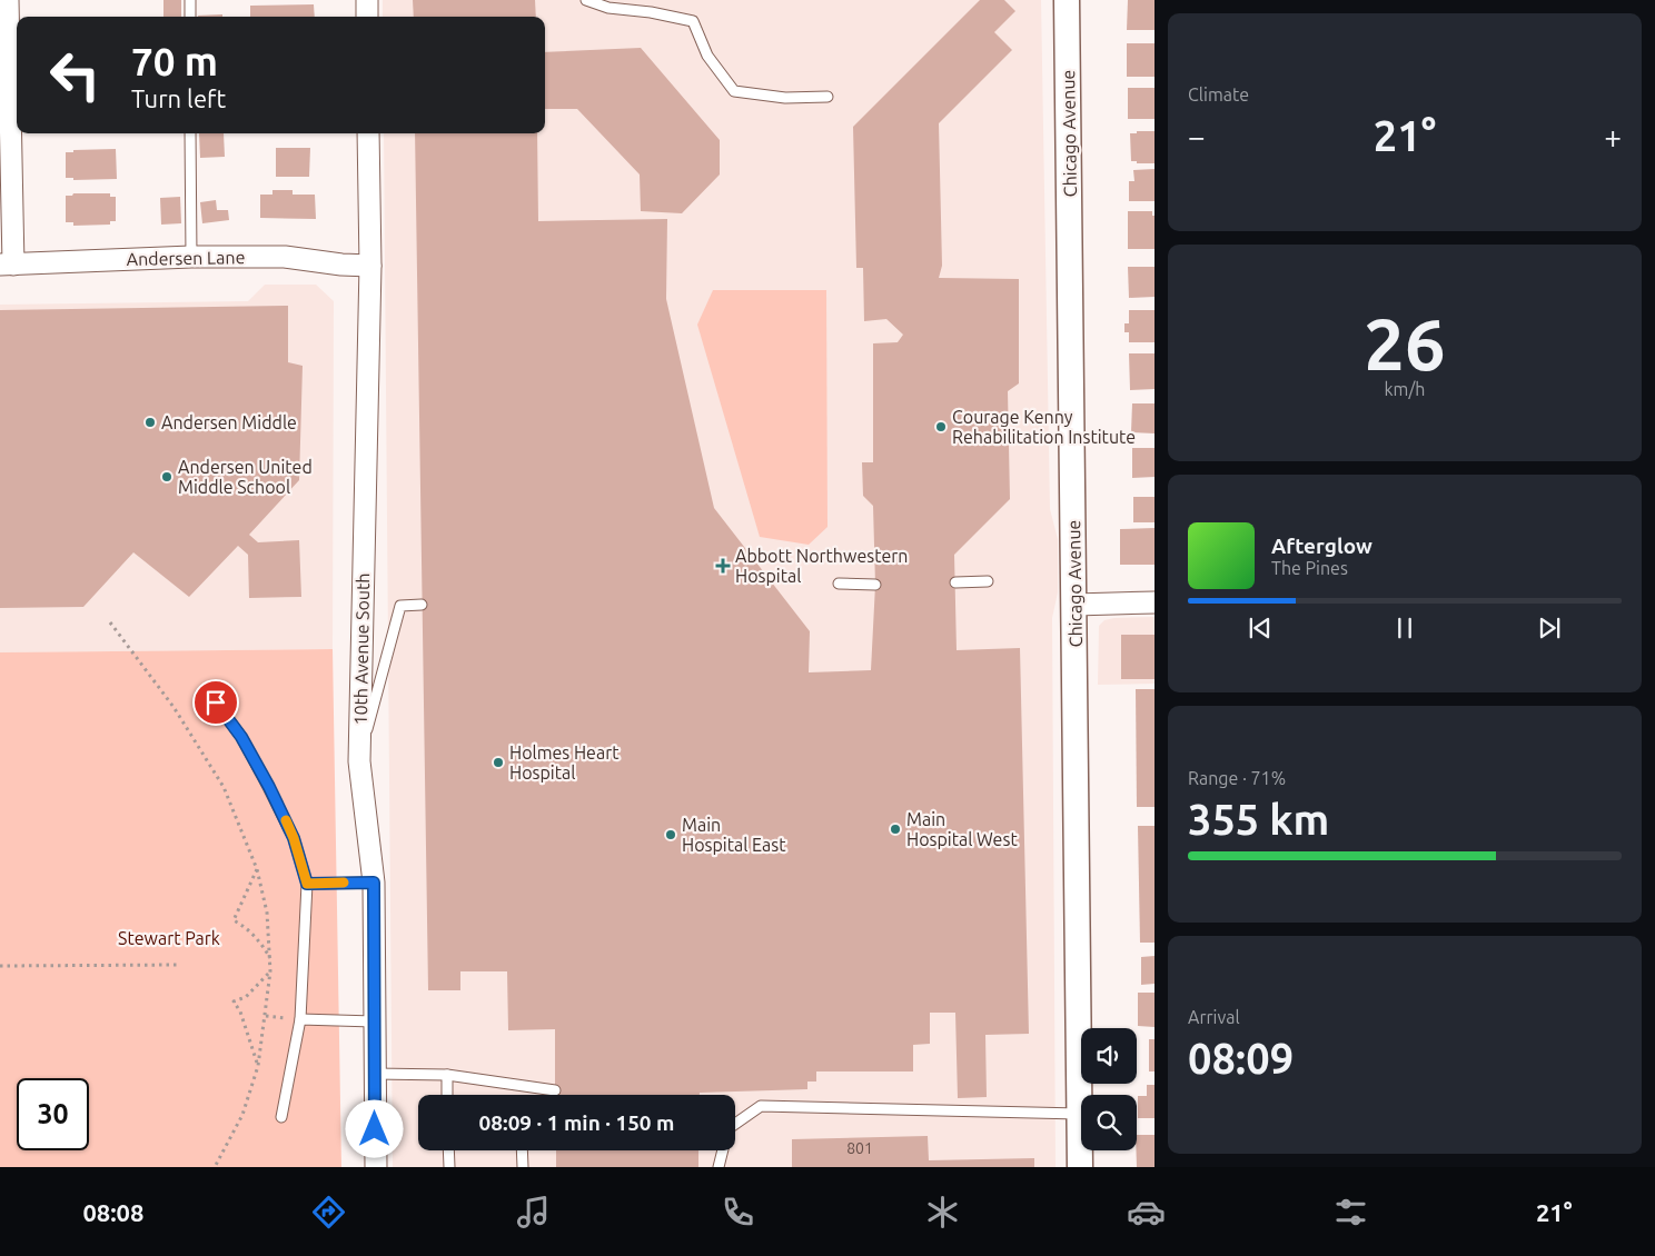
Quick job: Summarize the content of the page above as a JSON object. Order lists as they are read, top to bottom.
{
  "streets": {
    "street": ["Chicago Avenue", "Andersen Lane", "10th Avenue South"]
  },
  "crossings": [
    ["Andersen Lane", "10th Avenue South"]
  ],
  "parks": ["Stewart Park"],
  "places": {
    "other": [
      "Andersen Middle",
      "Courage Kenny Rehabilitation Institute",
      "Andersen United Middle School",
      "Holmes Heart Hospital",
      "Main Hospital West",
      "Main Hospital East"
    ],
    "health": ["Abbott Northwestern Hospital"]
  },
  "house_numbers": ["801"],
  "page": {
    "tile": [
      "Climate",
      ["26", "km/h"],
      ["Range · 71%", "355 km"],
      ["Arrival", "08:09"]
    ],
    "turn": ["70 m", "Turn left"],
    "heat": ["−", "21°", "+"],
    "song": ["Afterglow", "The Pines"],
    "limit": "30",
    "trip": "08:09 · 1 min · 150 m",
    "tabs": ["08:08", "21°"]
  }
}
